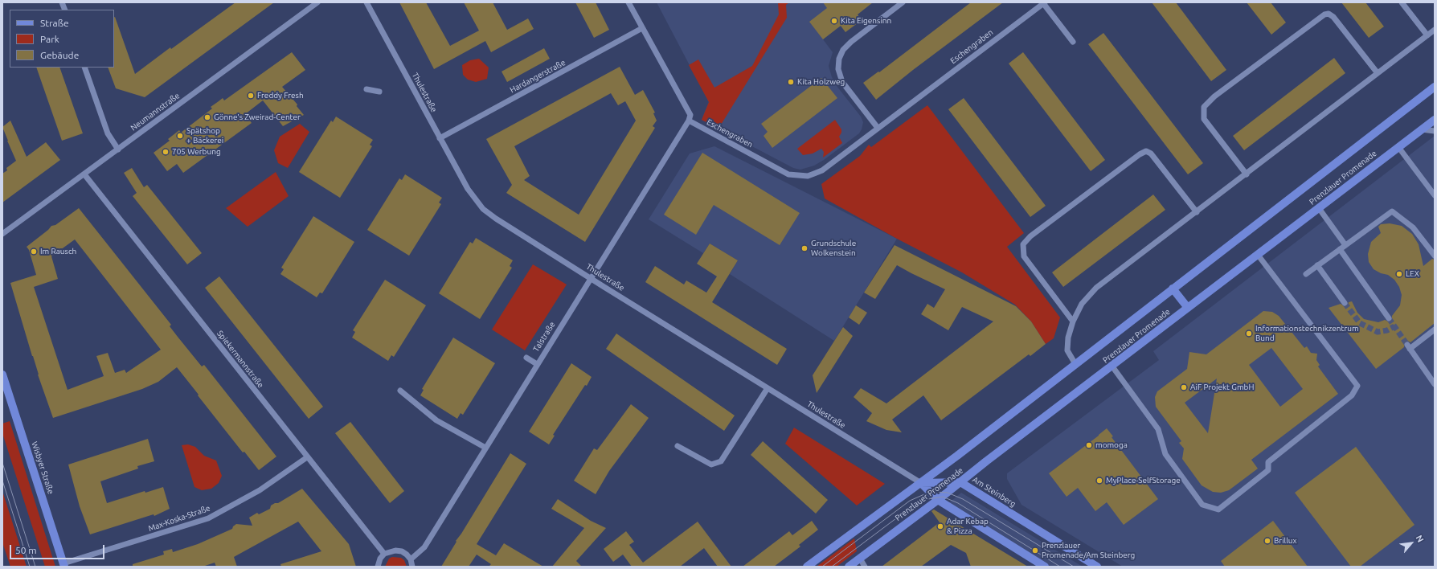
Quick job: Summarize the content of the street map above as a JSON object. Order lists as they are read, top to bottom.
{
  "streets": {
    "main road": ["Prenzlauer Promenade", "Wisbyer Straße", "Am Steinberg"],
    "street": [
      "Eschengraben",
      "Hardangerstraße",
      "Thulestraße",
      "Neumannstraße",
      "Talstraße",
      "Spiekermannstraße",
      "Max-Koska-Straße"
    ]
  },
  "crossings": [
    ["Eschengraben", "Talstraße"],
    ["Hardangerstraße", "Thulestraße"],
    ["Thulestraße", "Prenzlauer Promenade"],
    ["Thulestraße", "Talstraße"],
    ["Thulestraße", "Am Steinberg"],
    ["Neumannstraße", "Spiekermannstraße"],
    ["Prenzlauer Promenade", "Am Steinberg"],
    ["Spiekermannstraße", "Max-Koska-Straße"],
    ["Wisbyer Straße", "Max-Koska-Straße"]
  ],
  "places": [
    "Kita Eigensinn",
    "Kita Holzweg",
    "Freddy Fresh",
    "Gönne's Zweirad-Center",
    "Spätshop + Bäckerei",
    "705 Werbung",
    "Grundschule Wolkenstein",
    "Im Rausch",
    "LEX",
    "Informationstechnikzentrum Bund",
    "AiF Projekt GmbH",
    "momoga",
    "MyPlace-SelfStorage",
    "Adar Kebap & Pizza",
    "Brillux",
    "Prenzlauer Promenade/Am Steinberg"
  ],
  "legend": ["Straße", "Park", "Gebäude"],
  "scale_bar": "50 m",
  "north": "top right"
}
